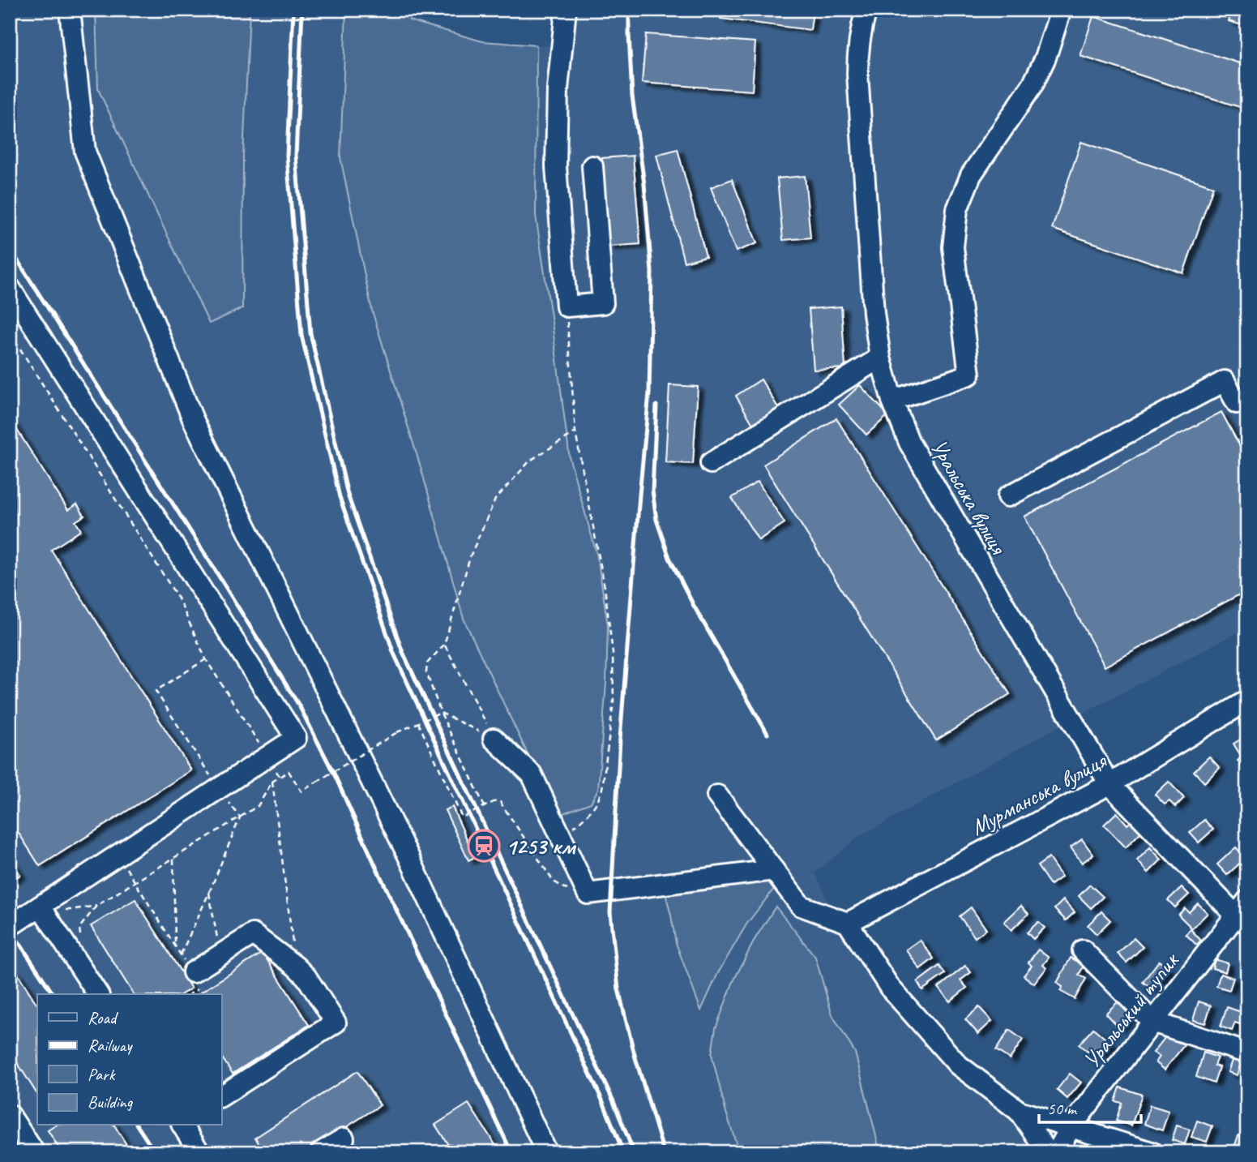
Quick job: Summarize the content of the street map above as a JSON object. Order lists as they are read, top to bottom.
{
  "streets": {
    "street": ["Уральська вулиця", "Мурманська вулиця", "Уральський тупик"]
  },
  "crossings": [
    ["Уральська вулиця", "Мурманська вулиця"],
    ["Уральська вулиця", "Уральський тупик"]
  ],
  "places": {
    "station": ["1253 км"]
  },
  "legend": [
    "Road",
    "Railway",
    "Park",
    "Building"
  ],
  "scale_bar": "50 m"
}
